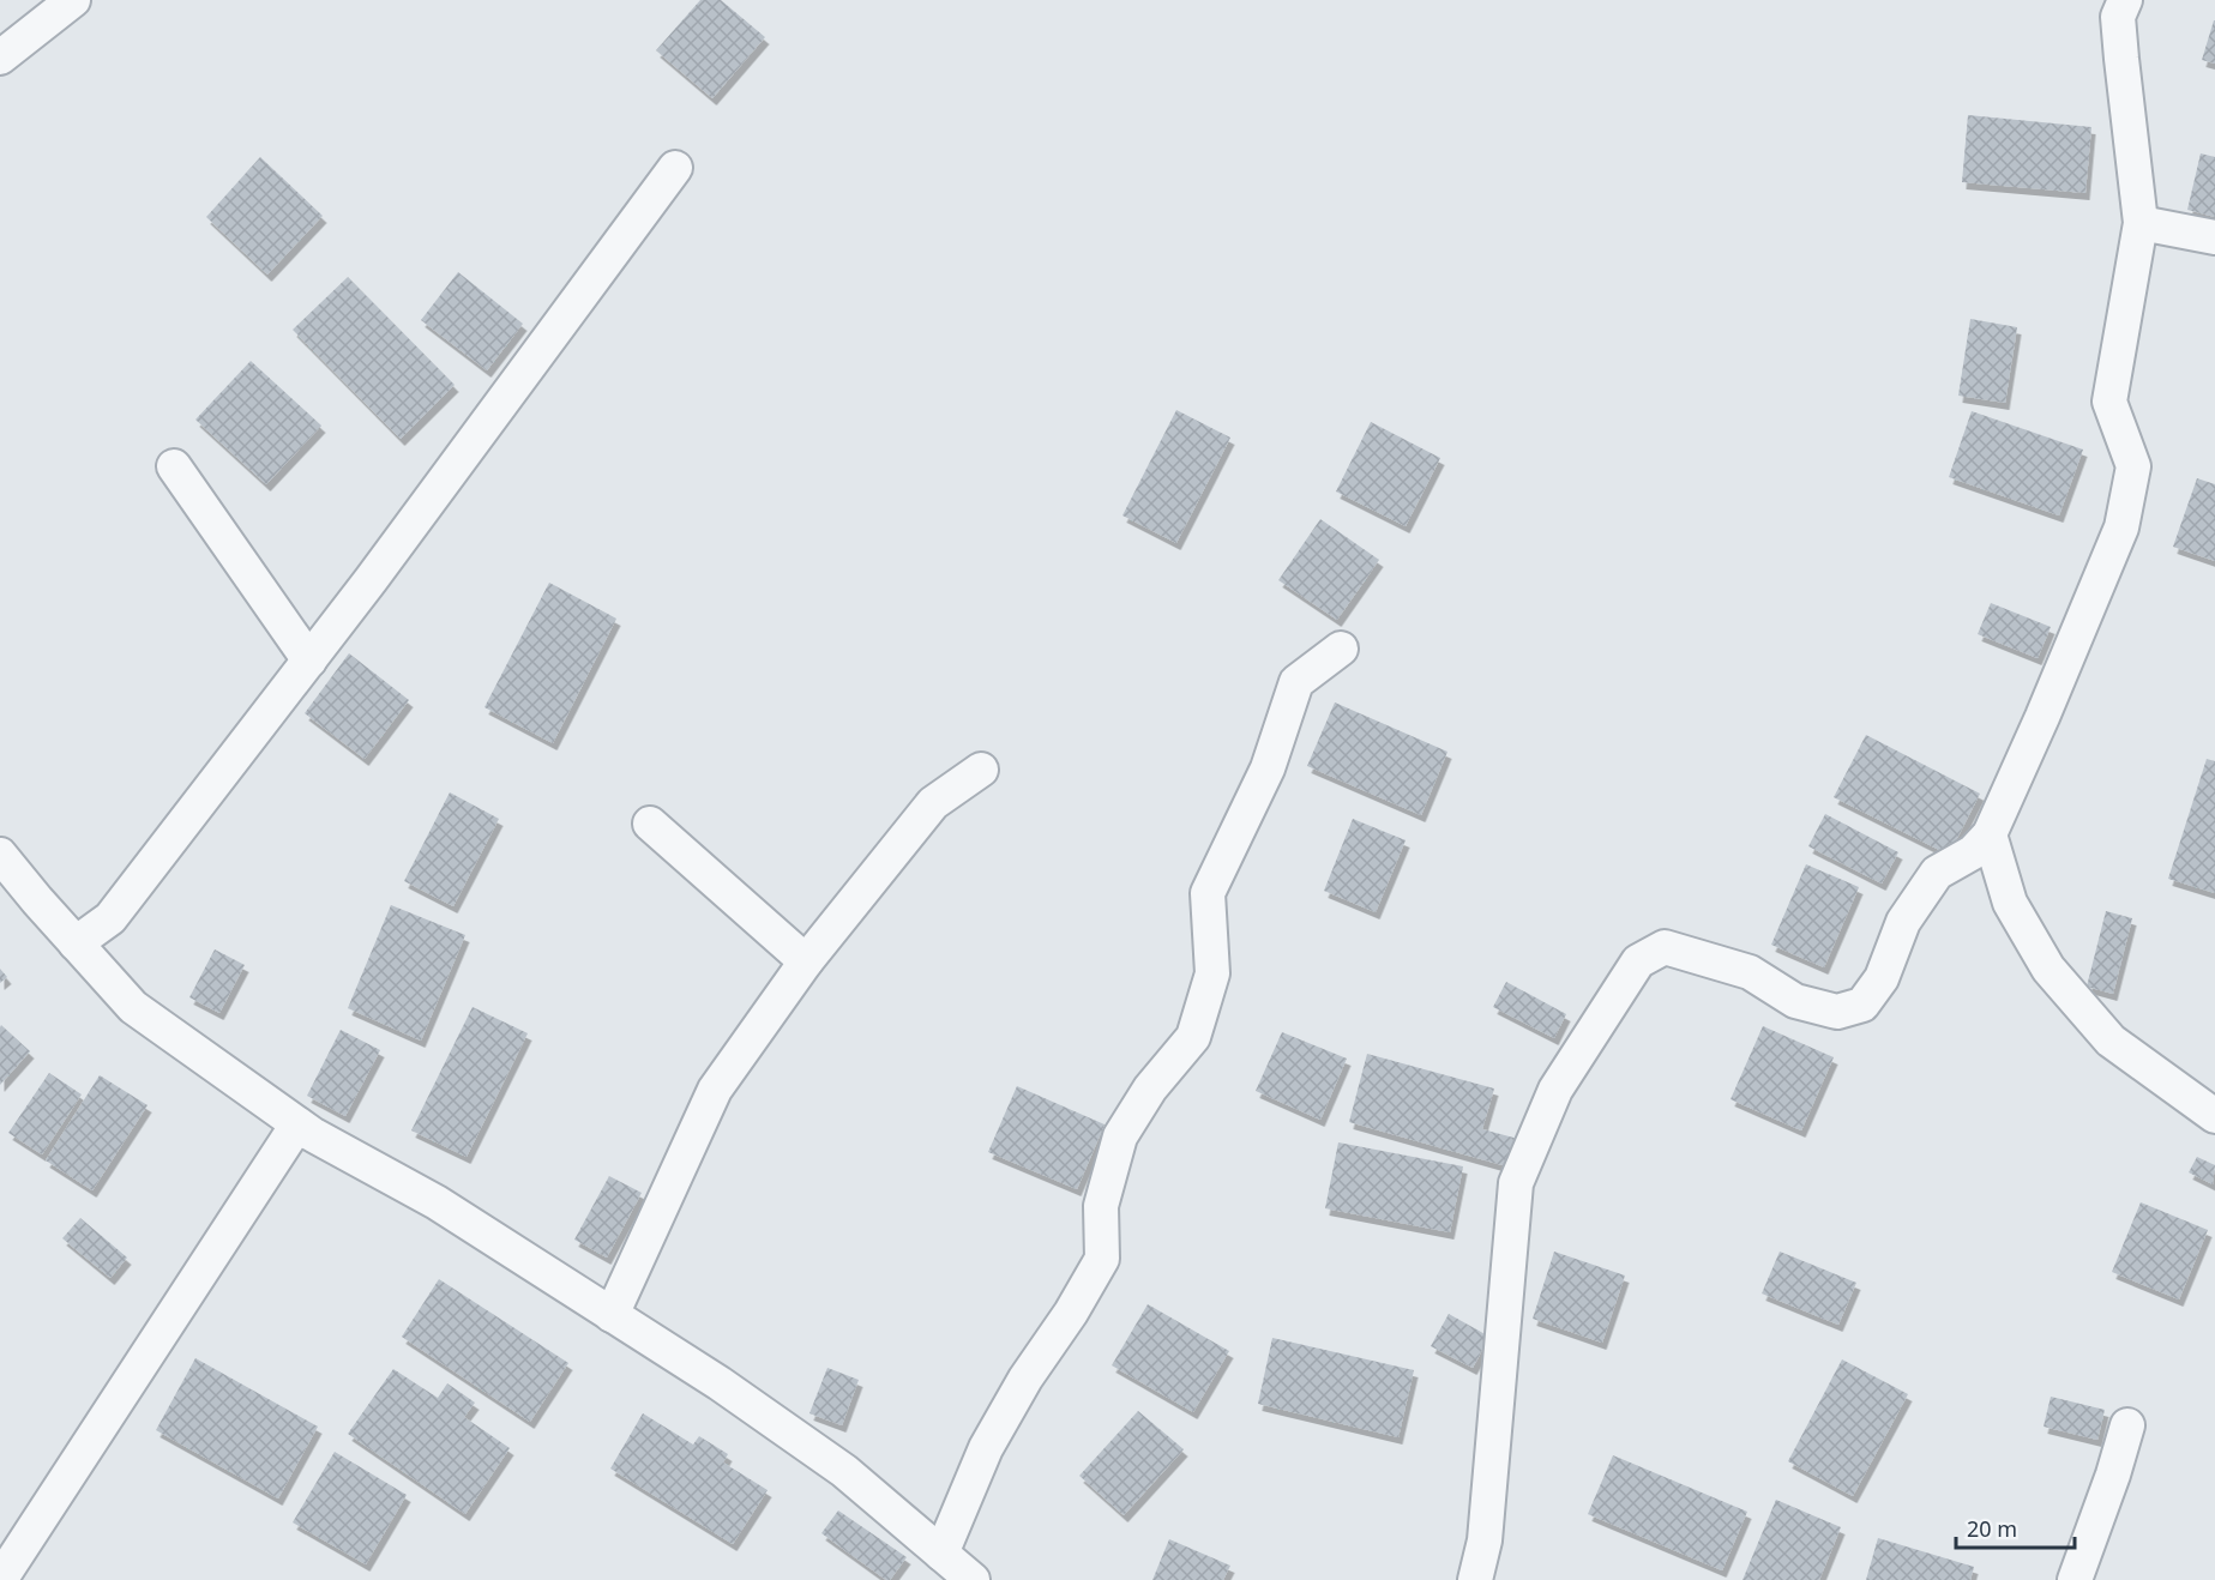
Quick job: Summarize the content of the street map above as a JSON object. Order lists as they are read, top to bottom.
{
  "scale_bar": "20 m"
}
